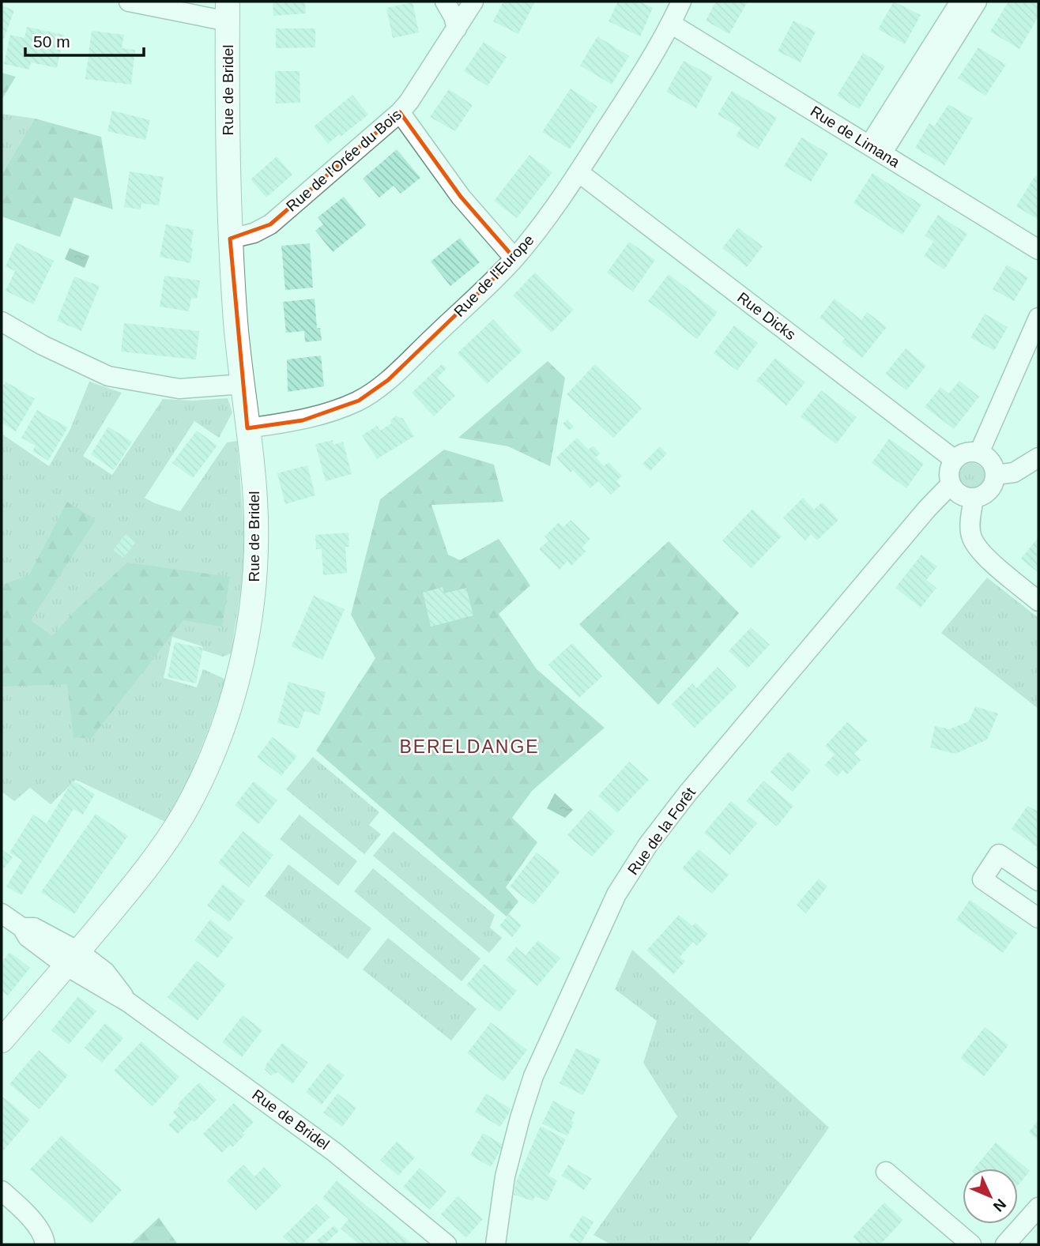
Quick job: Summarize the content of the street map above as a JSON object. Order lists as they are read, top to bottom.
{
  "streets": {
    "main road": ["Rue de Bridel"],
    "street": [
      "Rue de Limana",
      "Rue de l'Orée du Bois",
      "Rue de l'Europe",
      "Rue Dicks",
      "Rue de la Forêt"
    ]
  },
  "crossings": [
    ["Rue de Bridel", "Rue de l'Orée du Bois"],
    ["Rue de Bridel", "Rue de l'Europe"],
    ["Rue de Limana", "Rue de l'Europe"],
    ["Rue de l'Europe", "Rue Dicks"],
    ["Rue Dicks", "Rue de la Forêt"]
  ],
  "districts": ["BERELDANGE"],
  "scale_bar": "50 m",
  "north": "bottom right"
}
